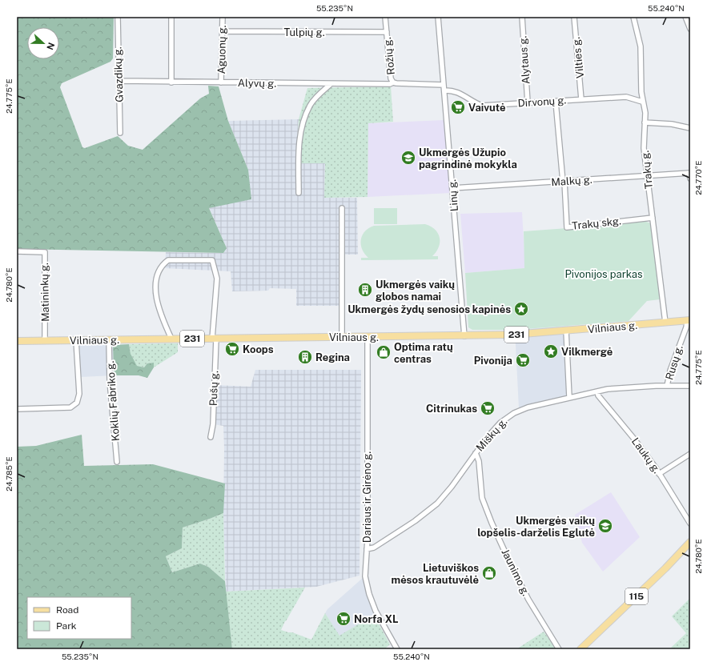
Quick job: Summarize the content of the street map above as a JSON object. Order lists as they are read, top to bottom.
{
  "streets": {
    "main road": ["Vilniaus g.", "231", "115"],
    "street": [
      "Tulpių g.",
      "Aguonų g.",
      "Rožių g.",
      "Vilties g.",
      "Alytaus g.",
      "Gvazdikų g.",
      "Alyvų g.",
      "Dirvonų g.",
      "Trakų g.",
      "Malkų g.",
      "Linų g.",
      "Trakų skg.",
      "Matininkų g.",
      "Rusų g.",
      "Pušų g.",
      "Koklių Fabriko g.",
      "Miškų g.",
      "Laukų g.",
      "Dariaus ir Girėno g.",
      "Jaunimo g."
    ]
  },
  "crossings": [
    ["Tulpių g.", "Aguonų g."],
    ["Tulpių g.", "Rožių g."],
    ["Aguonų g.", "Alyvų g."],
    ["Rožių g.", "Alyvų g."],
    ["Rožių g.", "Linų g."],
    ["Vilties g.", "Dirvonų g."],
    ["Alytaus g.", "Dirvonų g."],
    ["Gvazdikų g.", "Alyvų g."],
    ["Dirvonų g.", "Trakų g."],
    ["Dirvonų g.", "Linų g."],
    ["Trakų g.", "Malkų g."],
    ["Trakų g.", "Trakų skg."],
    ["Trakų g.", "Vilniaus g."],
    ["Malkų g.", "Linų g."],
    ["Malkų g.", "Trakų skg."],
    ["Linų g.", "Vilniaus g."],
    ["Matininkų g.", "Vilniaus g."],
    ["Vilniaus g.", "Rusų g."],
    ["Vilniaus g.", "Pušų g."],
    ["Vilniaus g.", "Koklių Fabriko g."],
    ["Vilniaus g.", "Dariaus ir Girėno g."],
    ["Rusų g.", "Miškų g."],
    ["Miškų g.", "Laukų g."],
    ["Miškų g.", "Dariaus ir Girėno g."],
    ["Miškų g.", "Jaunimo g."]
  ],
  "parks": ["Pivonijos parkas"],
  "places": {
    "supermarket": [
      "Vaivutė",
      "Koops",
      "Pivonija",
      "Citrinukas",
      "Norfa XL"
    ],
    "school or university": ["Ukmergės Užupio pagrindinė mokykla", "Ukmergės vaikų lopšelis-darželis Eglutė"],
    "building": ["Ukmergės vaikų globos namai", "Regina"],
    "place": ["Ukmergės žydų senosios kapinės", "Vilkmergė"],
    "shop": ["Optima ratų centras", "Lietuviškos mėsos krautuvėlė"]
  },
  "legend": ["Road", "Park"],
  "north": "right",
  "coordinates": [
    "55.235°N",
    "55.240°N",
    "24.775°E",
    "24.770°E",
    "24.780°E",
    "24.785°E"
  ]
}
